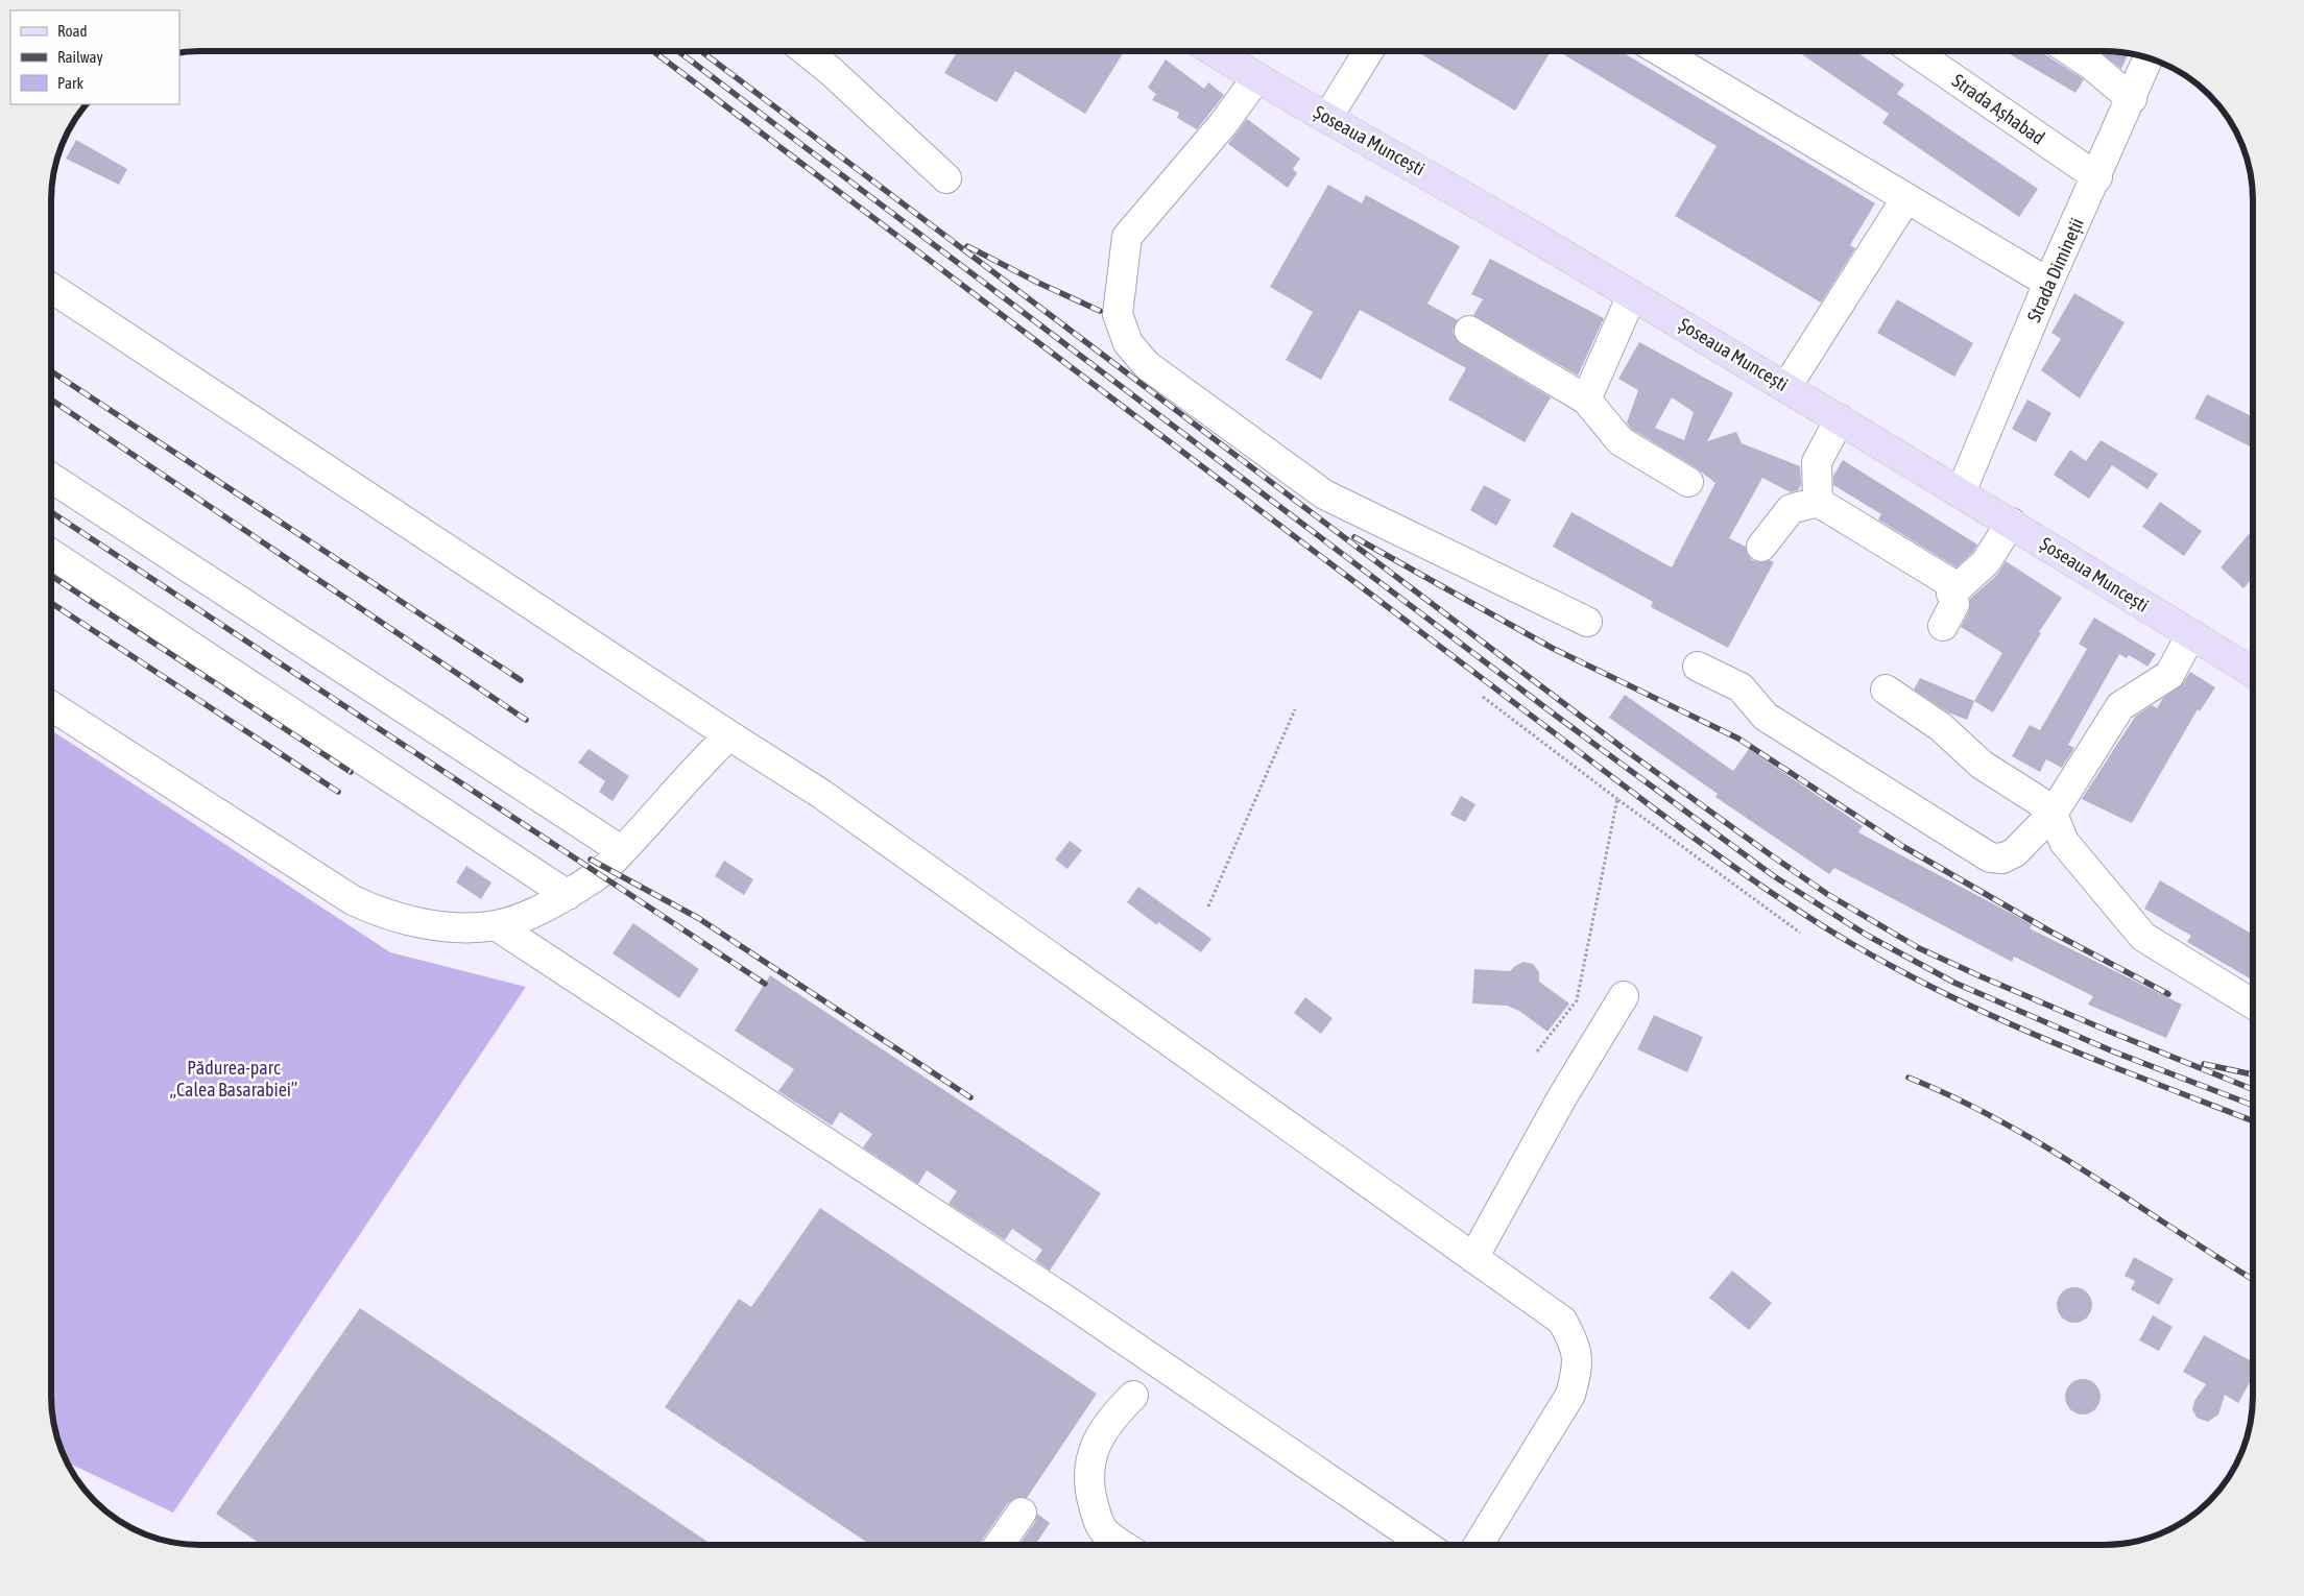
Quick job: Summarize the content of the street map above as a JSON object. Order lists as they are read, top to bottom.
{
  "streets": {
    "main road": ["Șoseaua Muncești"],
    "street": ["Strada Așhabad", "Strada Dimineții"]
  },
  "crossings": [
    ["Strada Așhabad", "Strada Dimineții"],
    ["Șoseaua Muncești", "Strada Dimineții"]
  ],
  "parks": ["Pădurea-parc „Calea Basarabiei”"],
  "legend": ["Road", "Railway", "Park"]
}
